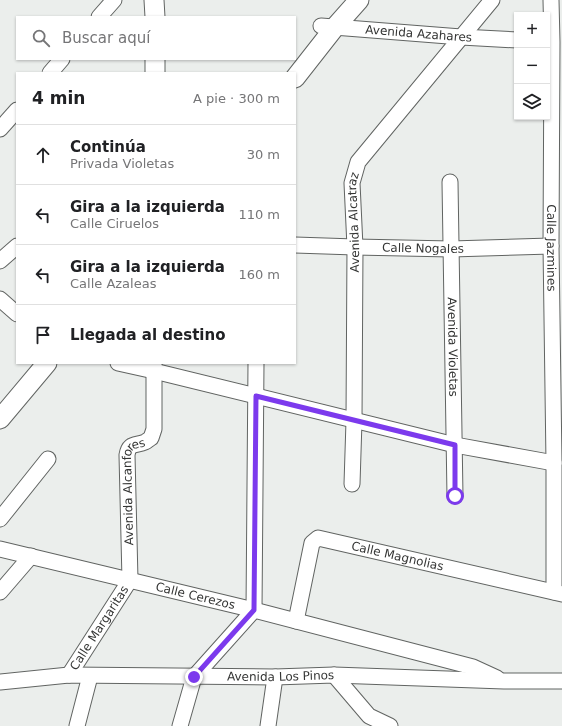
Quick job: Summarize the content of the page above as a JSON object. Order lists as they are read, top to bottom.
{
  "streets": {
    "street": [
      "Avenida Azahares",
      "Avenida Alcatraz",
      "Calle Nogales",
      "Calle Jazmines",
      "Avenida Violetas",
      "Avenida Alcanfores",
      "Calle Magnolias",
      "Calle Cerezos",
      "Calle Margaritas",
      "Avenida Los Pinos"
    ]
  },
  "crossings": [
    ["Avenida Azahares", "Avenida Alcatraz"],
    ["Avenida Alcatraz", "Calle Nogales"],
    ["Calle Nogales", "Calle Jazmines"],
    ["Calle Nogales", "Avenida Violetas"],
    ["Calle Jazmines", "Calle Magnolias"],
    ["Avenida Alcanfores", "Calle Cerezos"],
    ["Avenida Alcanfores", "Calle Margaritas"],
    ["Calle Magnolias", "Calle Cerezos"],
    ["Calle Cerezos", "Calle Margaritas"],
    ["Calle Cerezos", "Avenida Los Pinos"],
    ["Calle Margaritas", "Avenida Los Pinos"]
  ],
  "page": {
    "map_buttons": ["+", "−"],
    "search": "Buscar aquí",
    "heading": ["4 min", "A pie · 300 m"],
    "list": [
      ["Continúa", "Privada Violetas", "30 m"],
      ["Gira a la izquierda", "Calle Ciruelos", "110 m"],
      ["Gira a la izquierda", "Calle Azaleas", "160 m"],
      "Llegada al destino"
    ]
  }
}
